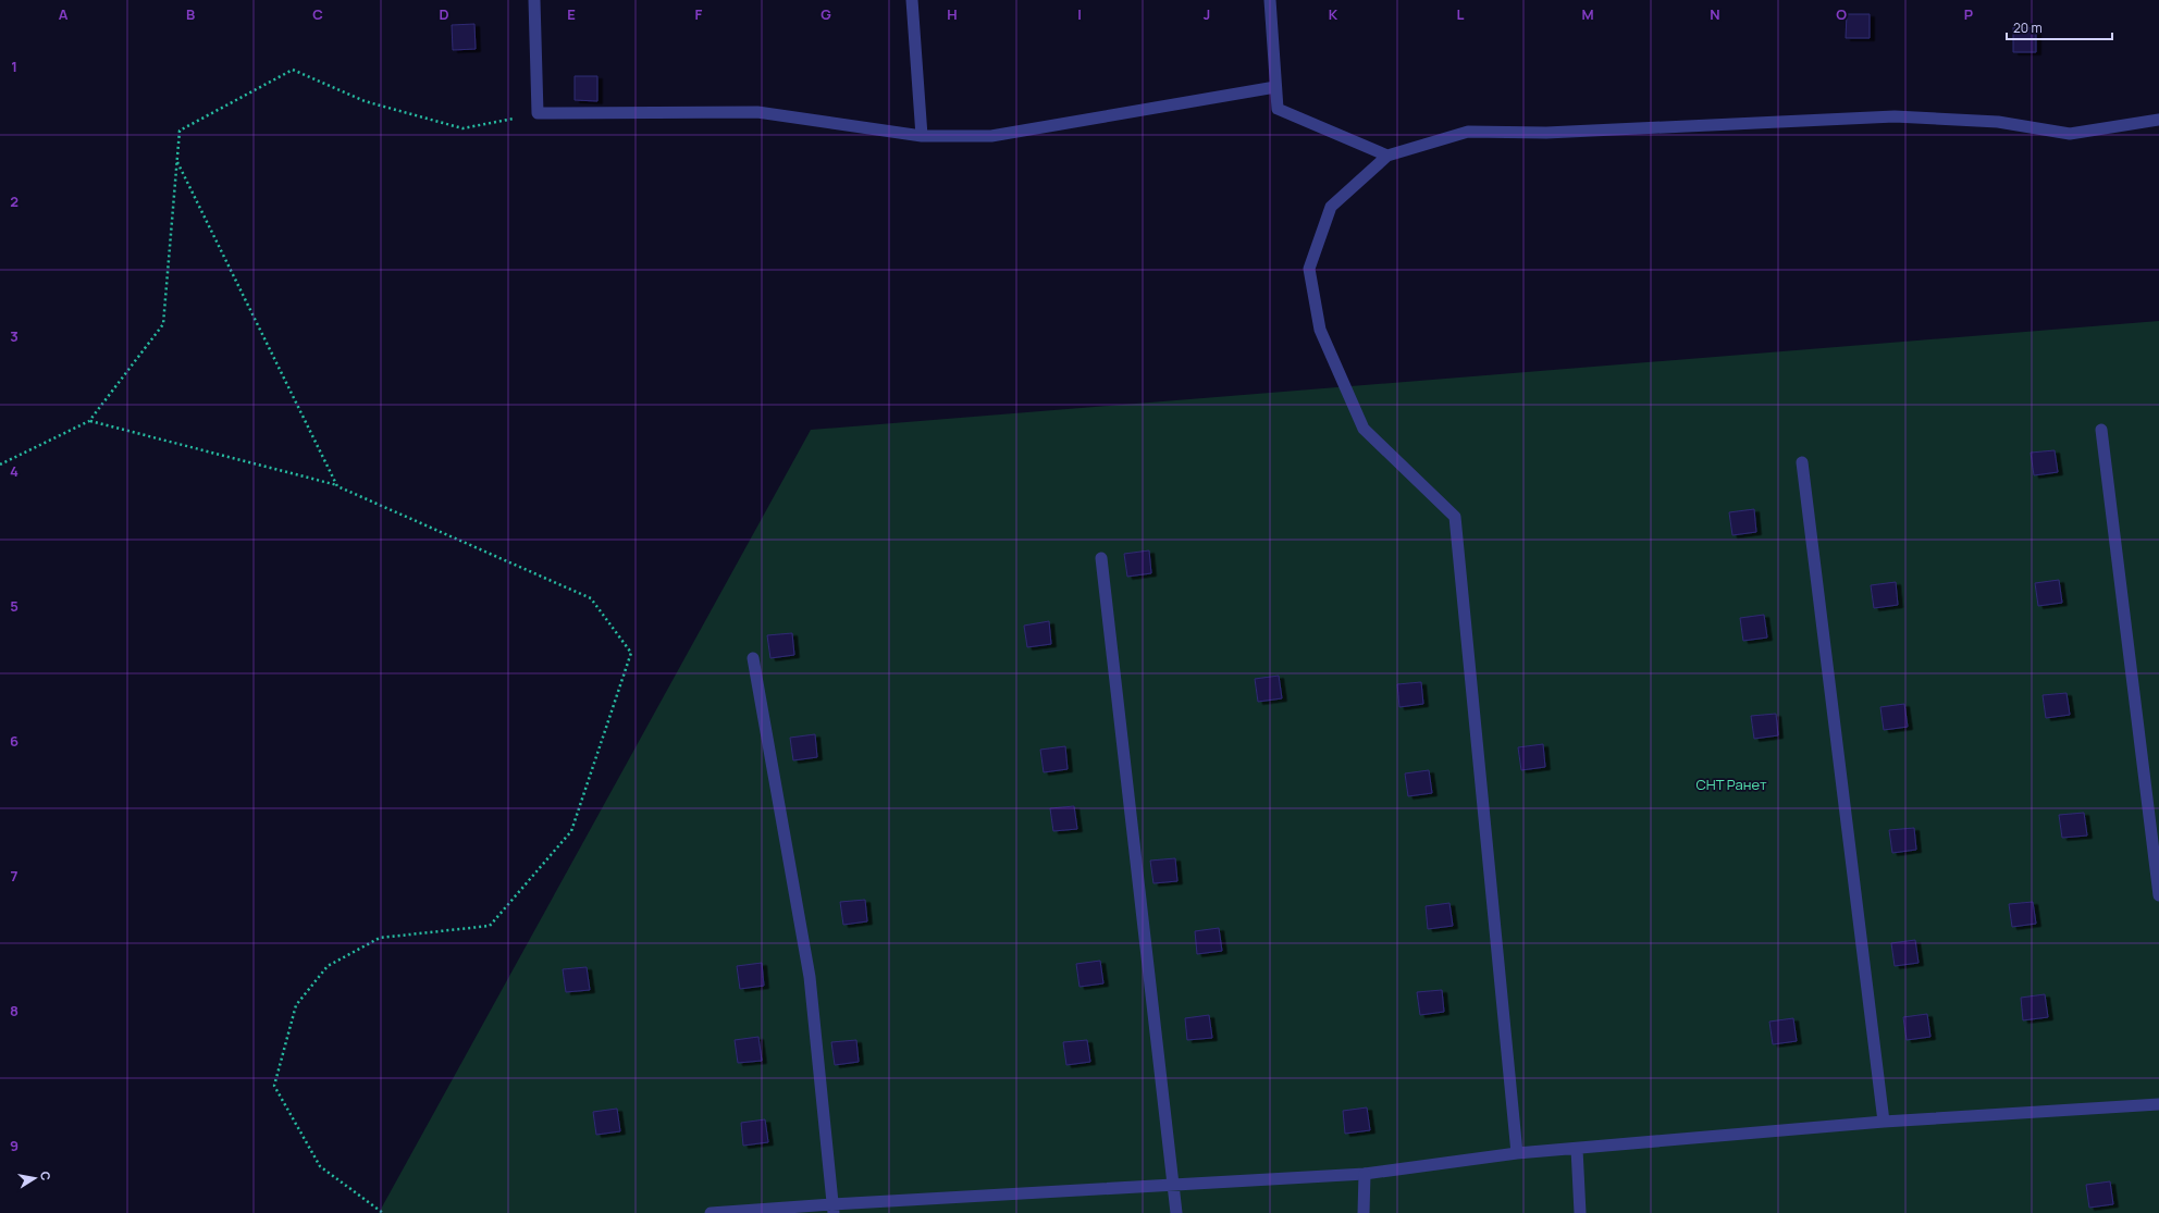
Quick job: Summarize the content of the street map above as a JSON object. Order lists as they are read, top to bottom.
{
  "parks": ["СНТ Ранет"],
  "scale_bar": "20 m",
  "north": "right",
  "grid": {
    "columns": [
      "A",
      "B",
      "C",
      "D",
      "E",
      "F",
      "G",
      "H",
      "I",
      "J",
      "K",
      "L",
      "M",
      "N",
      "O",
      "P"
    ],
    "rows": [
      "1",
      "2",
      "3",
      "4",
      "5",
      "6",
      "7",
      "8",
      "9"
    ]
  }
}
